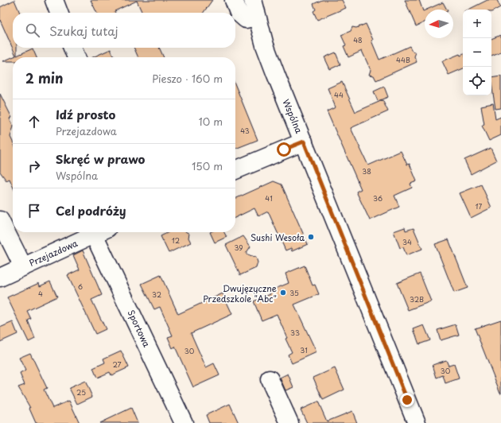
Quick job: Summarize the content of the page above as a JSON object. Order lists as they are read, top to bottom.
{
  "streets": {
    "street": ["Wspólna", "Przejazdowa", "Sportowa"]
  },
  "places": ["Sushi Wesoła", "Dwujęzyczne Przedszkole \"Abc\""],
  "house_numbers": [
    "48",
    "44B",
    "44",
    "43",
    "38",
    "41",
    "36",
    "17",
    "12",
    "34",
    "39",
    "6",
    "35",
    "4",
    "32",
    "32B",
    "33",
    "31",
    "30",
    "27",
    "30",
    "25"
  ],
  "north": "left",
  "page": {
    "map_buttons": ["+", "−"],
    "search": "Szukaj tutaj",
    "heading": ["2 min", "Pieszo · 160 m"],
    "list": [
      ["Idź prosto", "Przejazdowa", "10 m"],
      ["Skręć w prawo", "Wspólna", "150 m"],
      "Cel podróży"
    ]
  }
}
